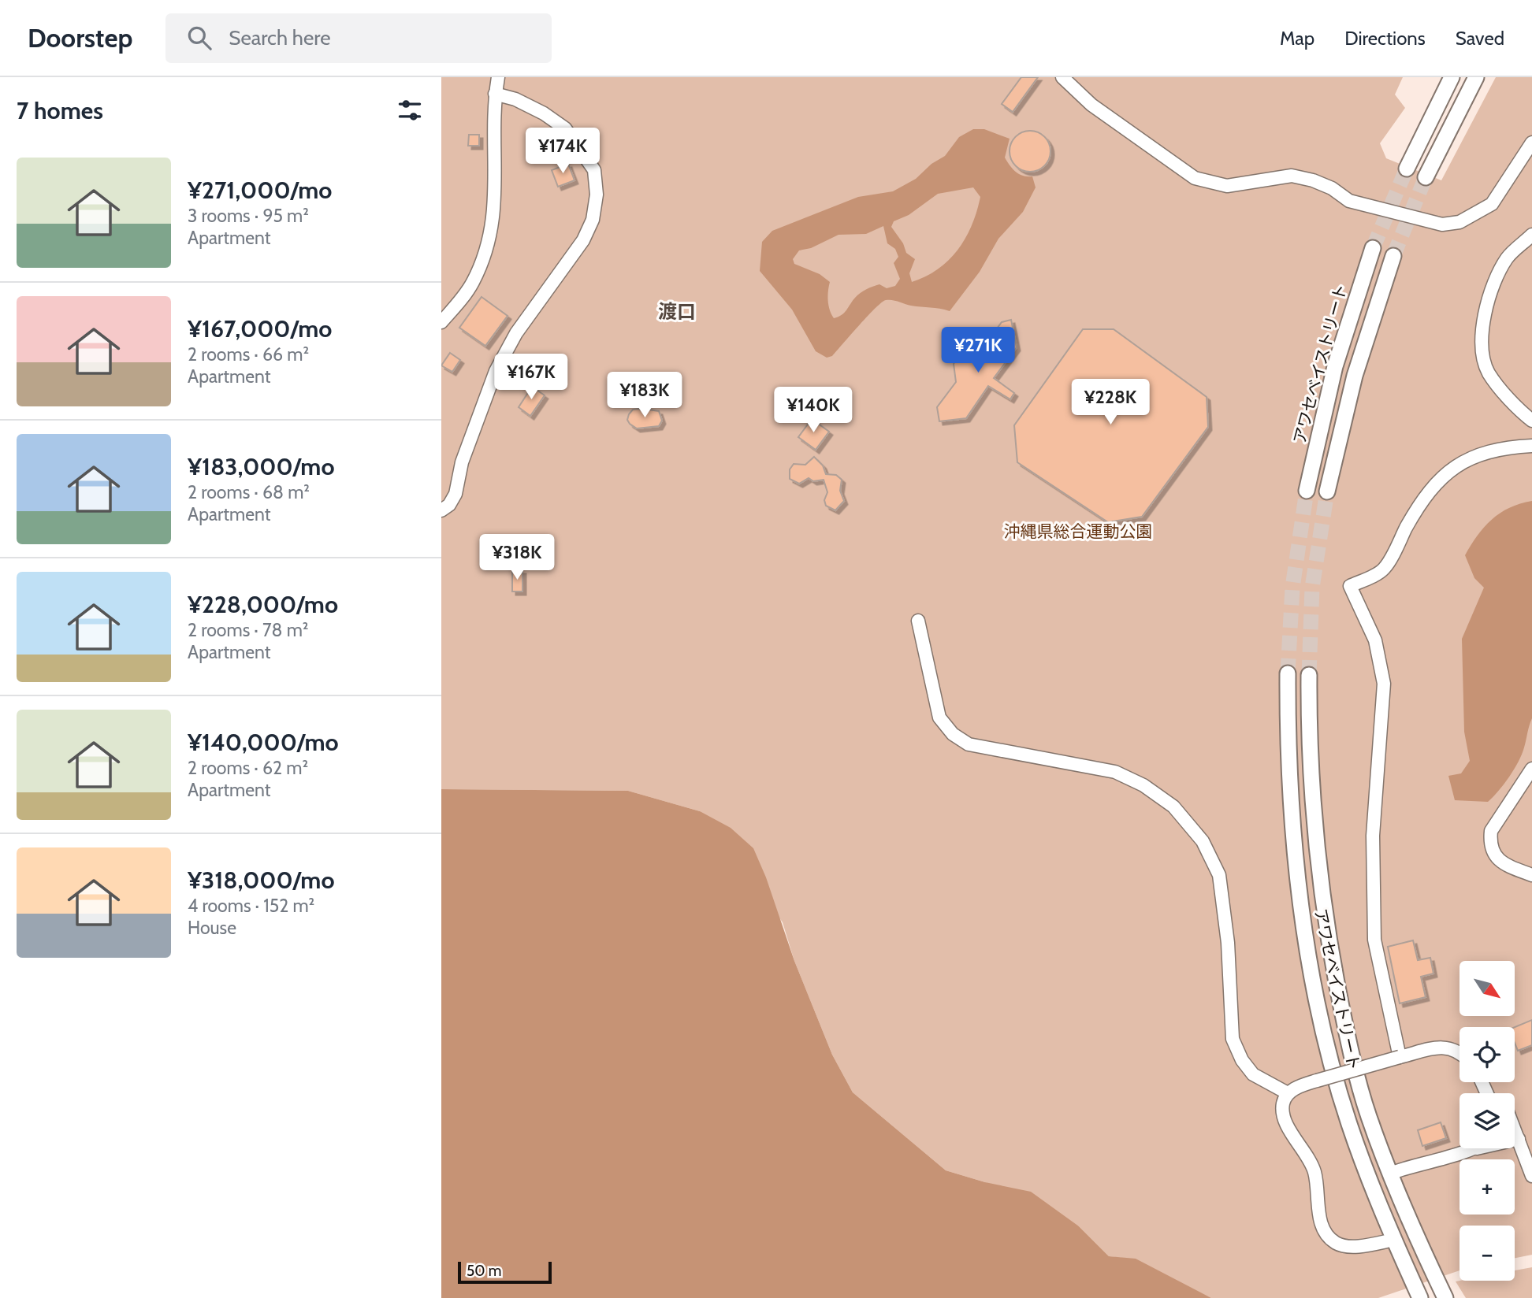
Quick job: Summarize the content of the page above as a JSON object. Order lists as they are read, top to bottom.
{
  "streets": {
    "main road": ["アワセベイストリート"]
  },
  "districts": ["渡口"],
  "parks": ["沖縄県総合運動公園"],
  "scale_bar": "50 m",
  "north": "bottom right",
  "page": {
    "header": "Doorstep",
    "search": "Search here",
    "nav": ["Map", "Directions", "Saved"],
    "heading": "7 homes",
    "price": [
      "¥174K",
      "¥271K",
      "¥167K",
      "¥183K",
      "¥228K",
      "¥140K",
      "¥318K"
    ],
    "list": [
      {
        "name": "¥271,000/mo",
        "note": "3 rooms · 95 m² · Apartment"
      },
      {
        "name": "¥167,000/mo",
        "note": "2 rooms · 66 m² · Apartment"
      },
      {
        "name": "¥183,000/mo",
        "note": "2 rooms · 68 m² · Apartment"
      },
      {
        "name": "¥228,000/mo",
        "note": "2 rooms · 78 m² · Apartment"
      },
      {
        "name": "¥140,000/mo",
        "note": "2 rooms · 62 m² · Apartment"
      },
      {
        "name": "¥318,000/mo",
        "note": "4 rooms · 152 m² · House"
      }
    ],
    "map_buttons": ["+", "−"],
    "scale": "50 m"
  }
}
